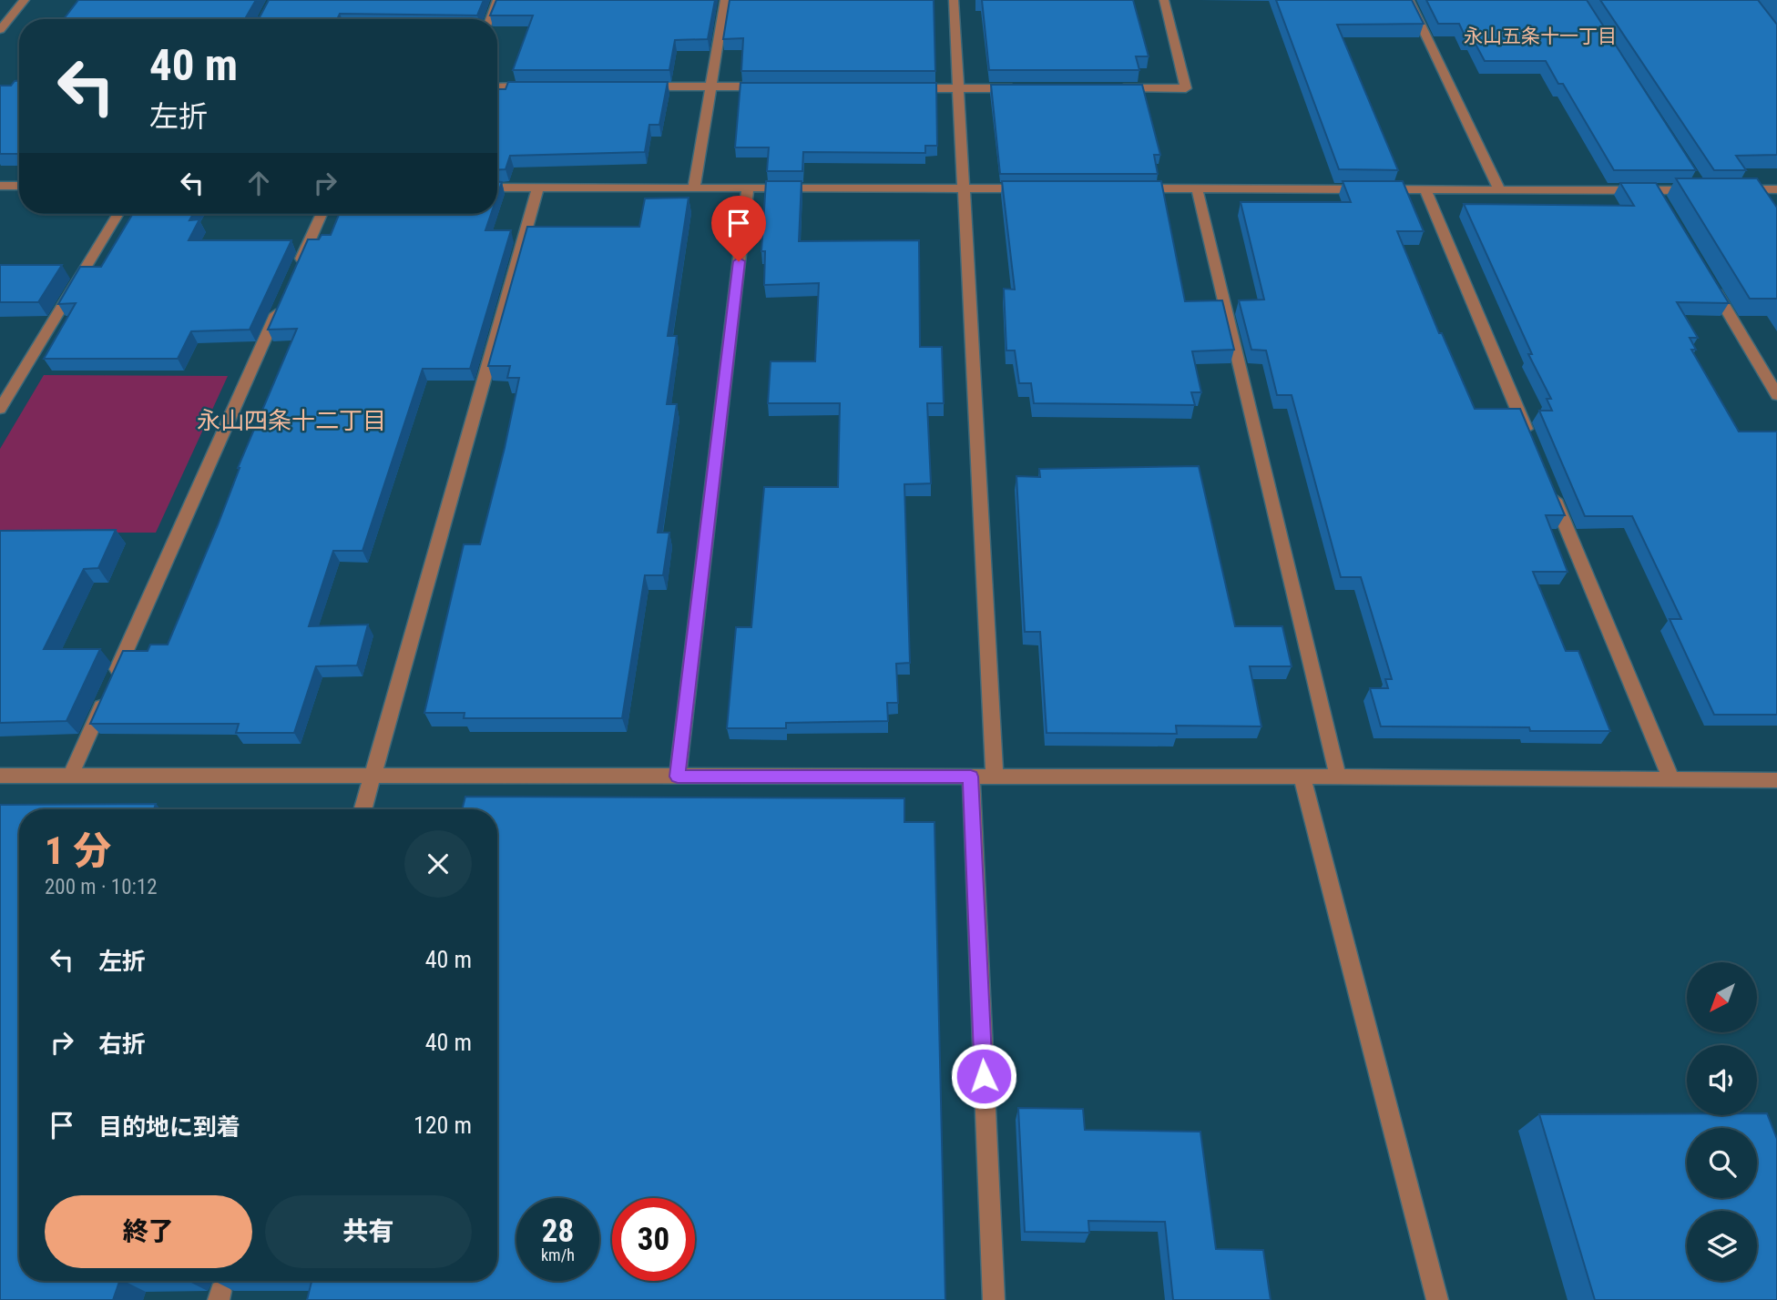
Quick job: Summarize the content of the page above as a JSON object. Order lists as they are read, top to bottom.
{
  "districts": ["永山五条十一丁目", "永山四条十二丁目"],
  "north": "bottom left",
  "page": {
    "turn": ["40 m", "左折"],
    "heading": ["1 分", "200 m · 10:12"],
    "list": [
      {
        "name": "左折",
        "value": "40 m"
      },
      {
        "name": "右折",
        "value": "40 m"
      },
      {
        "name": "目的地に到着",
        "value": "120 m"
      }
    ],
    "buttons": ["終了", "共有"],
    "speed": "28 km/h",
    "limit": "30"
  }
}
